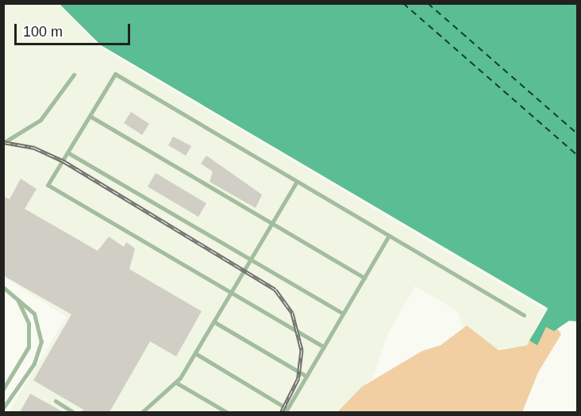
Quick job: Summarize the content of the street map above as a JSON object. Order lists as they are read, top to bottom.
{
  "scale_bar": "100 m"
}
